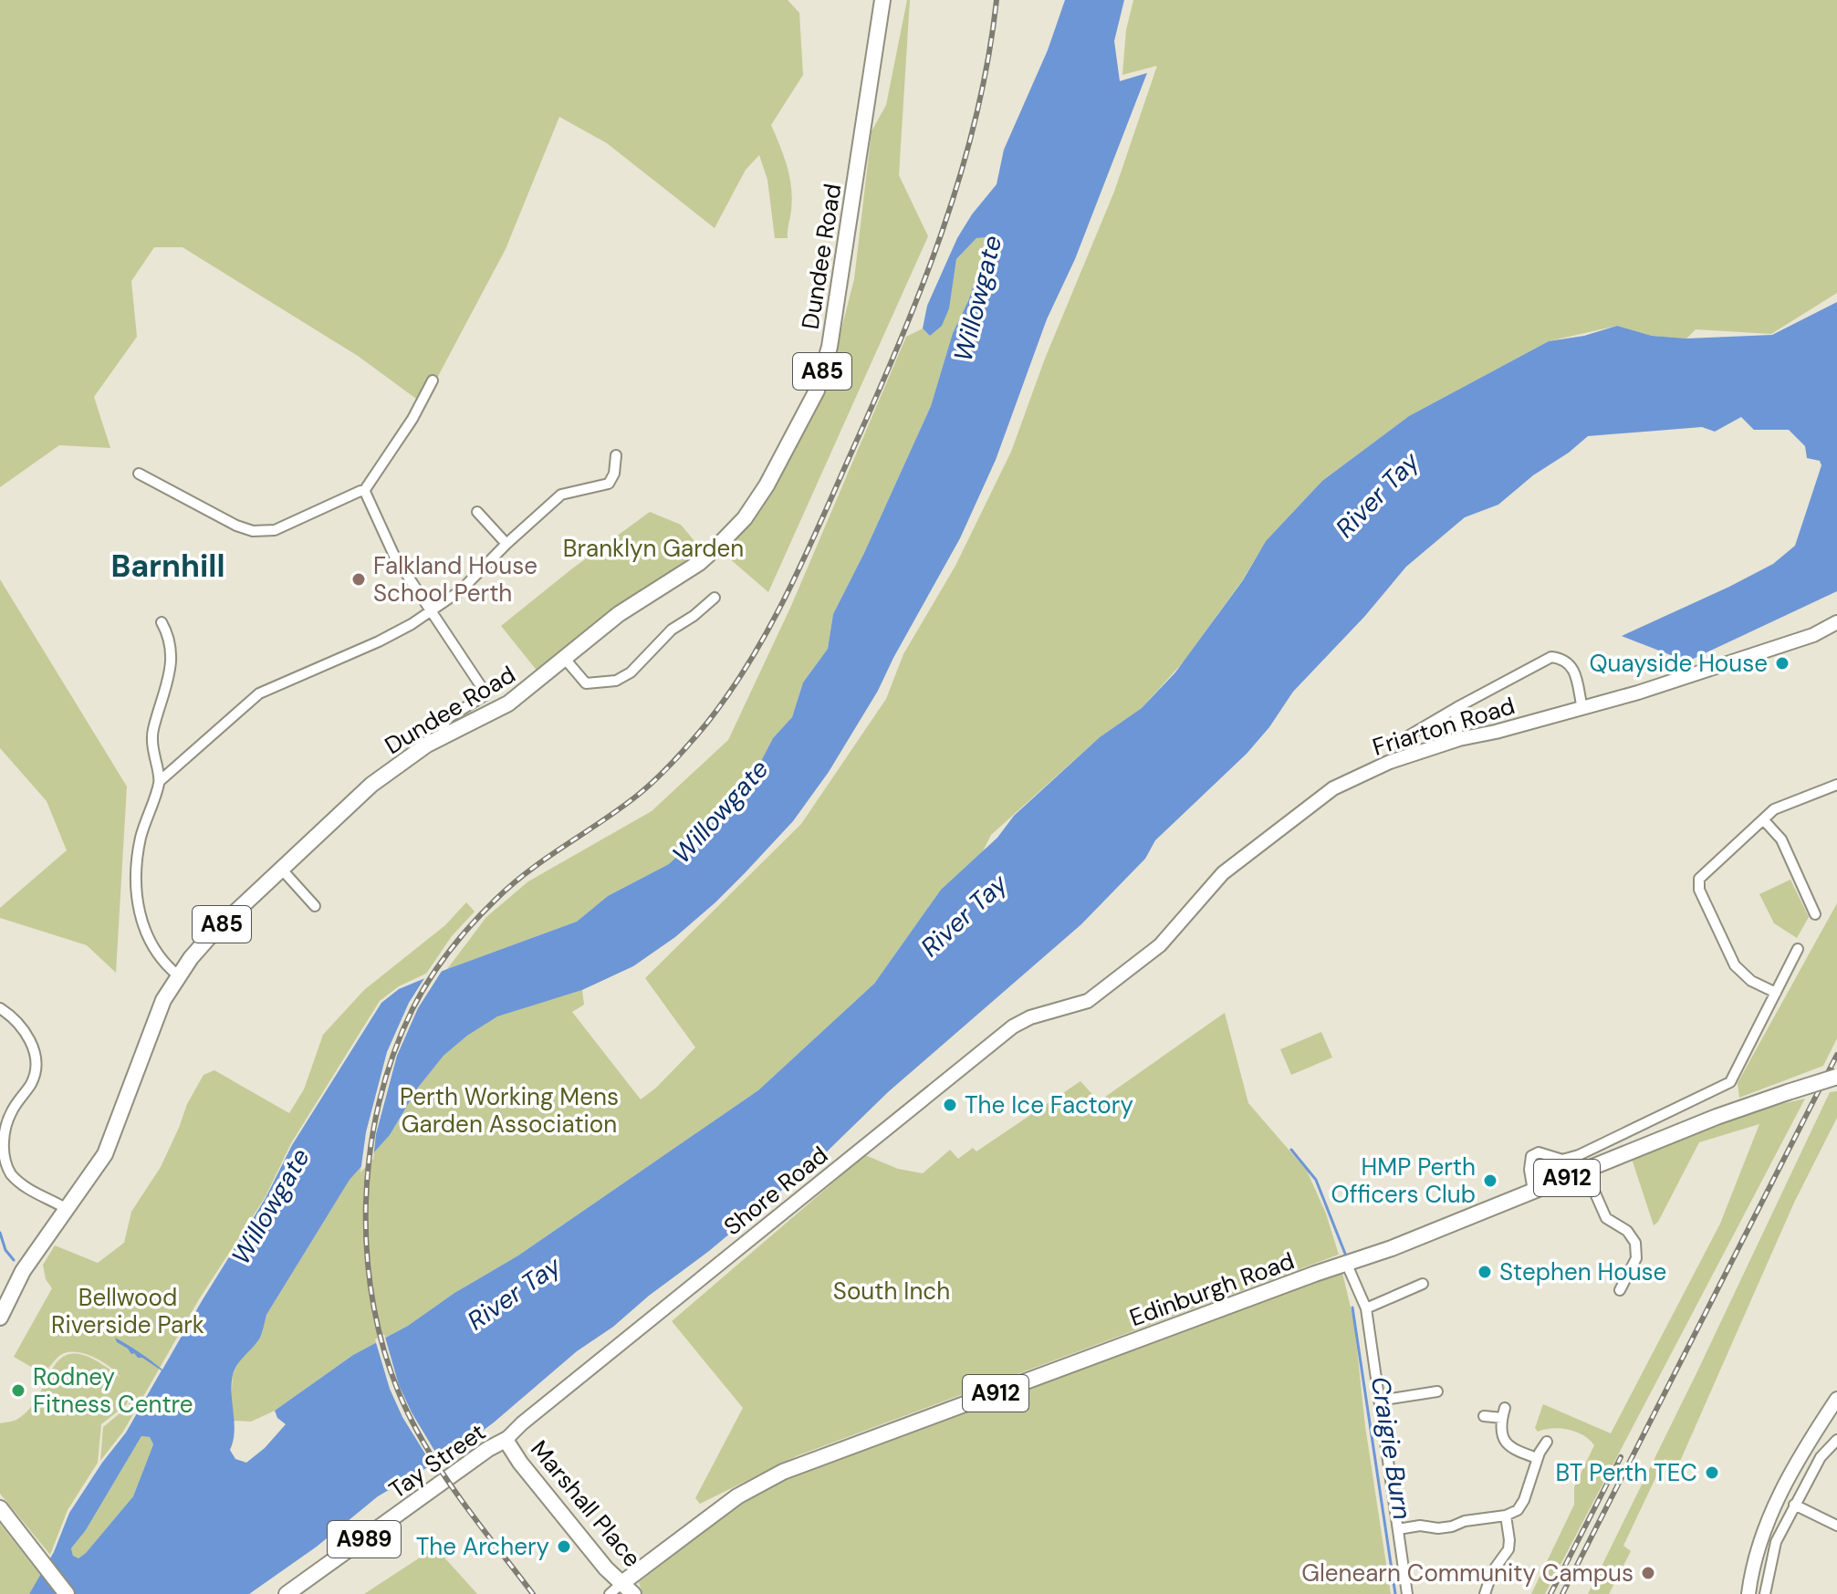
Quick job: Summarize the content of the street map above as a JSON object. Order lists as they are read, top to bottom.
{
  "streets": {
    "main road": [
      "Dundee Road",
      "A85",
      "A912",
      "Edinburgh Road",
      "Tay Street",
      "Marshall Place",
      "A989"
    ],
    "street": ["Friarton Road", "Shore Road"]
  },
  "crossings": [
    ["Friarton Road", "Shore Road"],
    ["Shore Road", "Tay Street"],
    ["Shore Road", "Marshall Place"],
    ["Edinburgh Road", "Marshall Place"],
    ["Tay Street", "Marshall Place"]
  ],
  "districts": ["Barnhill"],
  "water": ["Willowgate", "River Tay", "Craigie Burn"],
  "parks": [
    "Branklyn Garden",
    "Perth Working Mens Garden Association",
    "South Inch",
    "Bellwood Riverside Park"
  ],
  "places": [
    "Falkland House School Perth",
    "Quayside House",
    "The Ice Factory",
    "HMP Perth Officers Club",
    "Stephen House",
    "Rodney Fitness Centre",
    "BT Perth TEC",
    "The Archery",
    "Glenearn Community Campus"
  ]
}
